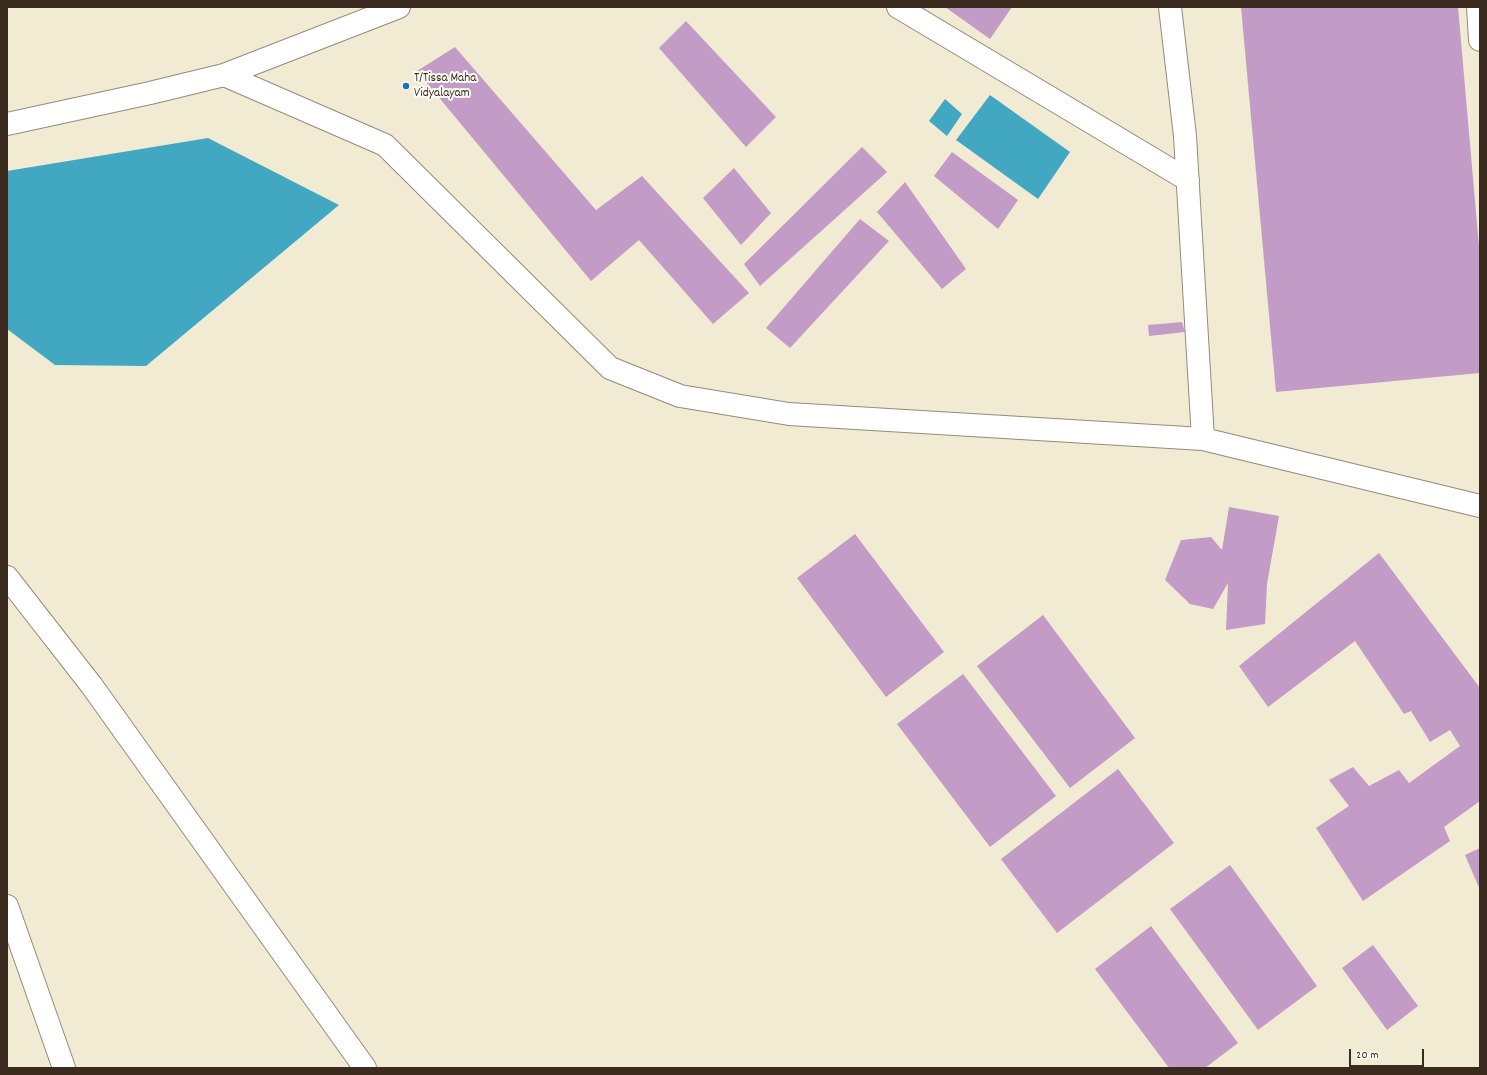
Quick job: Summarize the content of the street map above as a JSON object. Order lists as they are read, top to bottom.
{
  "places": ["T/Tissa Maha Vidyalayam"],
  "scale_bar": "20 m"
}
